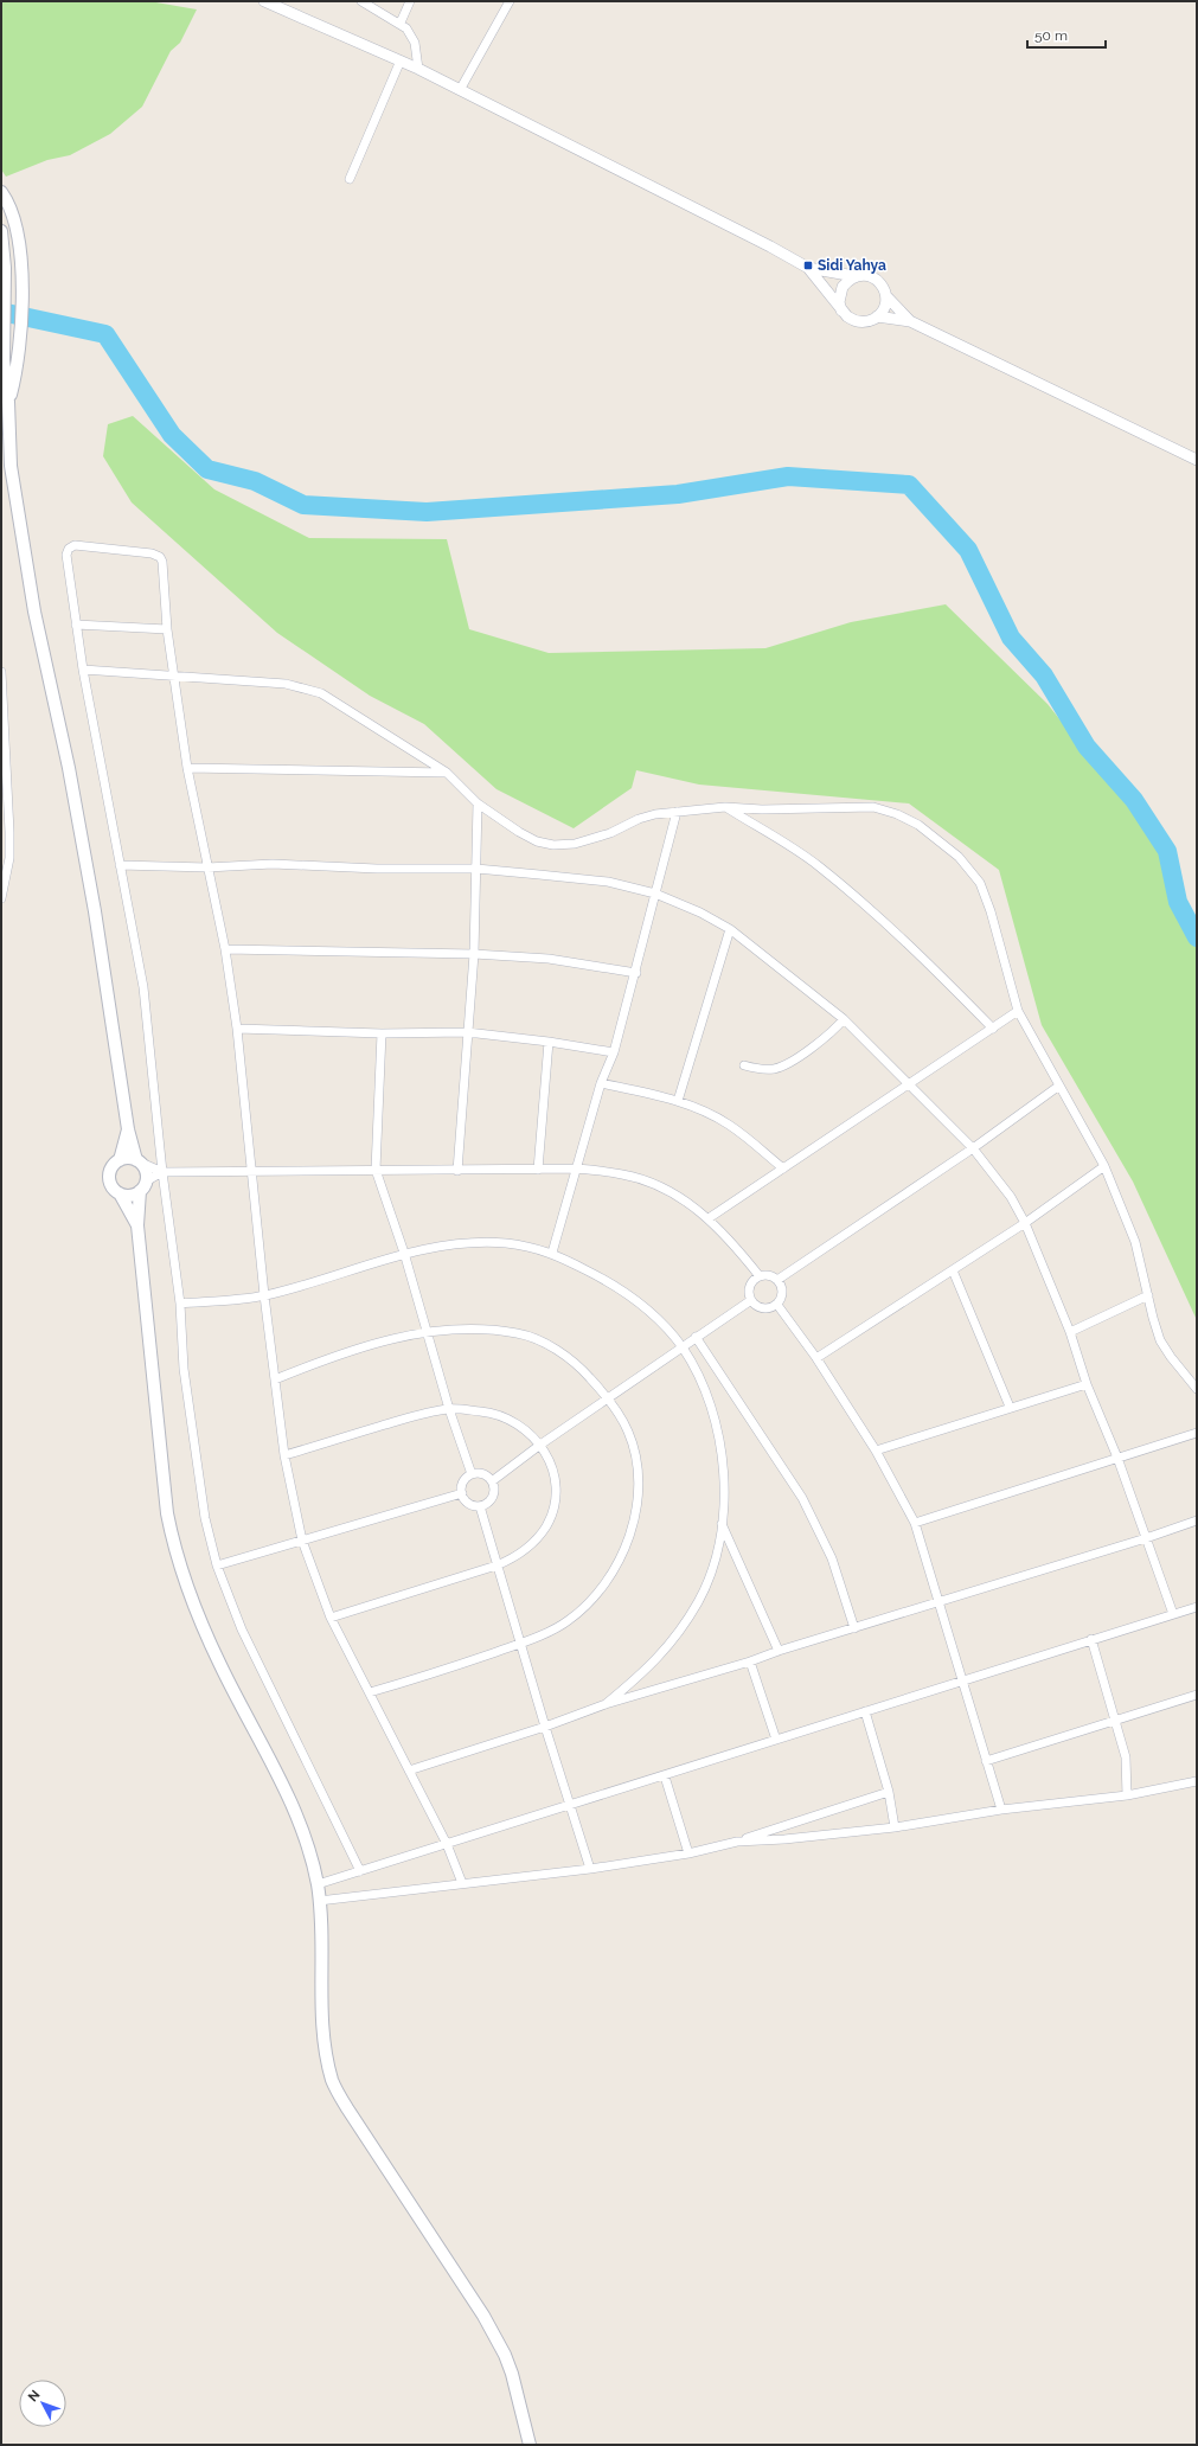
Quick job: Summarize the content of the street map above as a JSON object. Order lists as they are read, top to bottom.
{
  "places": {
    "transit": ["Sidi Yahya"]
  },
  "scale_bar": "50 m",
  "north": "top left"
}
